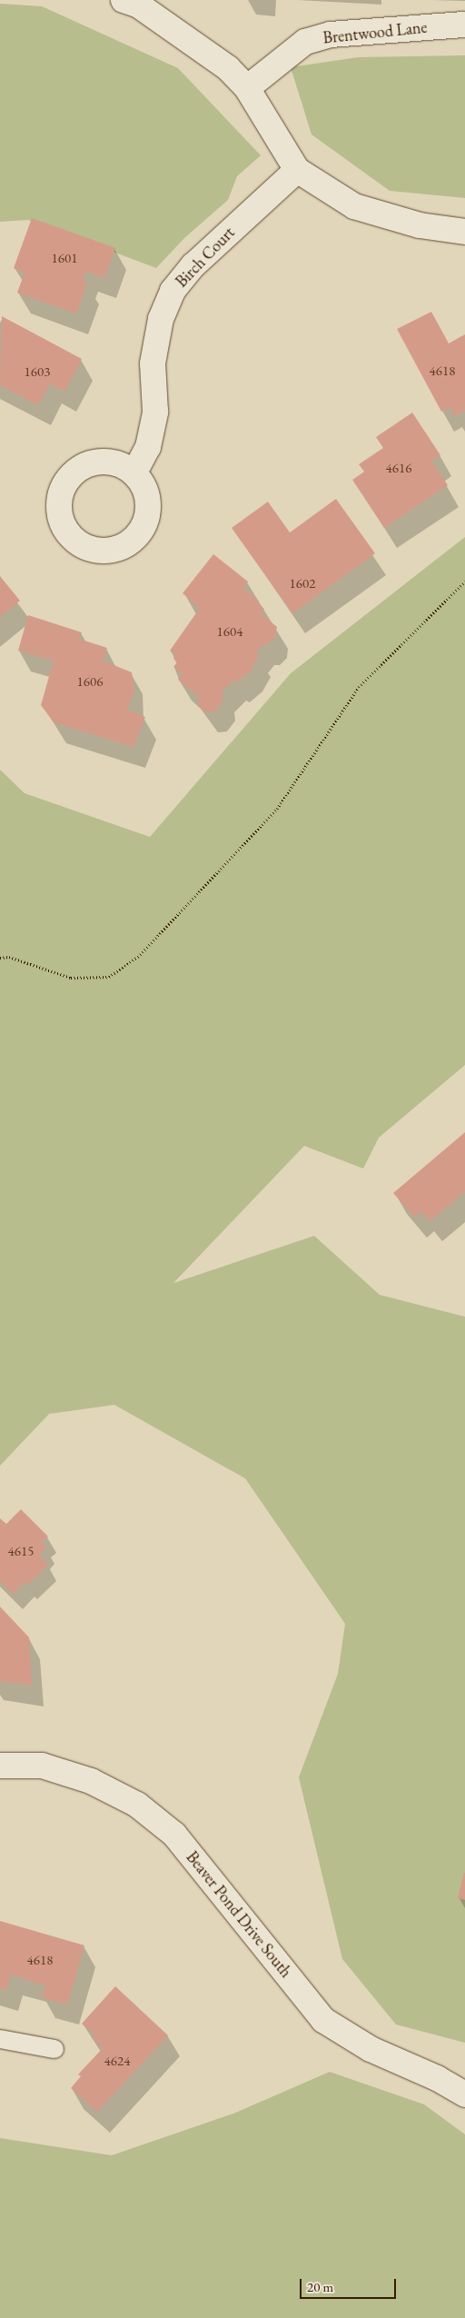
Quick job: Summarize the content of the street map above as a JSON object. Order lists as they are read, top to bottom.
{
  "streets": {
    "street": ["Brentwood Lane", "Birch Court", "Beaver Pond Drive South"]
  },
  "house_numbers": [
    "1601",
    "4618",
    "1603",
    "4616",
    "1602",
    "1604",
    "1606",
    "4615",
    "4618",
    "4624"
  ],
  "scale_bar": "20 m"
}
